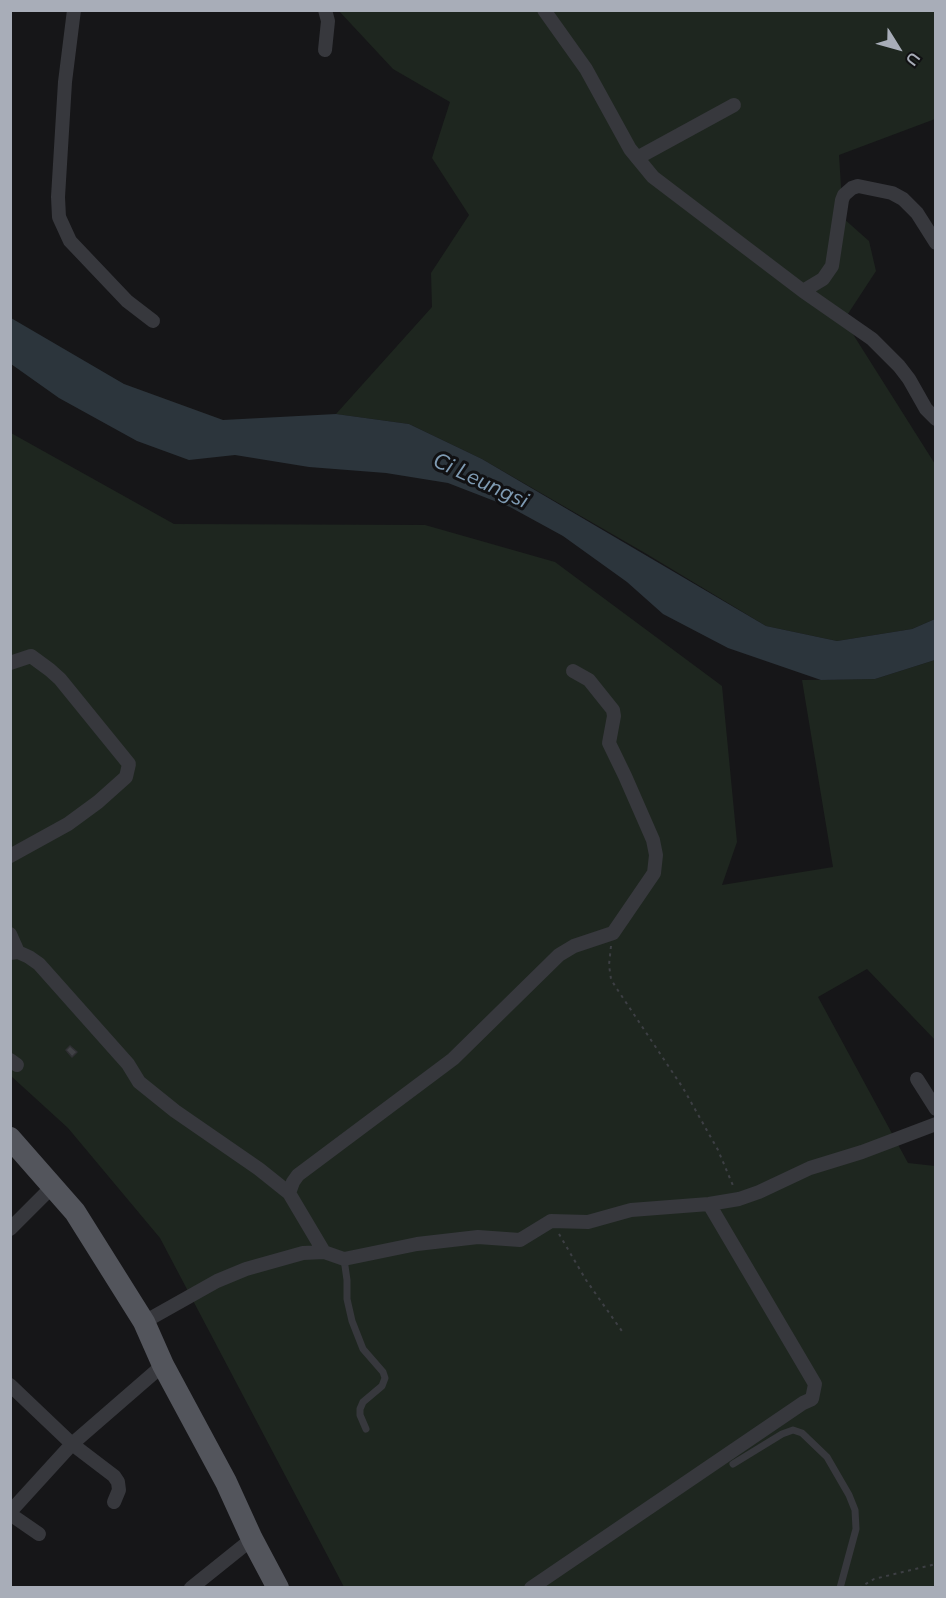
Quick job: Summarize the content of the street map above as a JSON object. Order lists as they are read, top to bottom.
{
  "water": ["Ci Leungsi"],
  "north": "bottom right"
}
